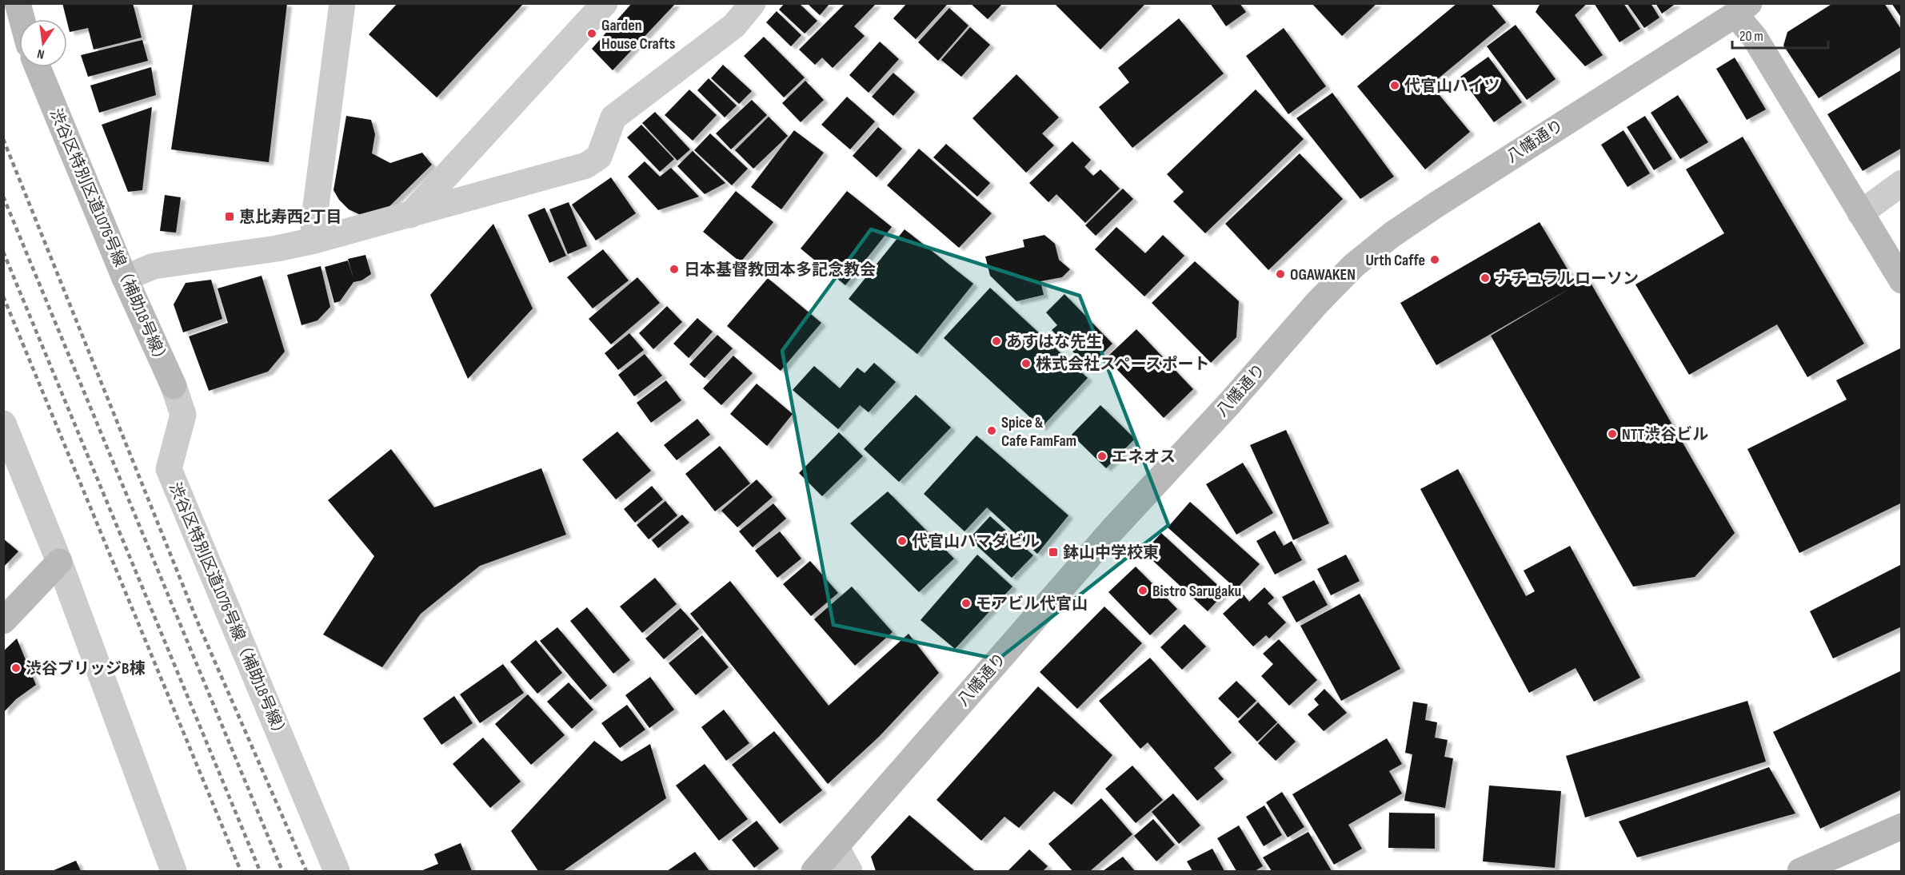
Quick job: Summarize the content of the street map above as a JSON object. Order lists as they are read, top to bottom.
{
  "streets": {
    "street": ["八幡通り", "渋谷区特別区道1076号線（補助18号線）"]
  },
  "places": {
    "other": [
      "Garden House Crafts",
      "代官山ハイツ",
      "Urth Caffe",
      "日本基督教団本多記念教会",
      "OGAWAKEN",
      "ナチュラルローソン",
      "あすはな先生",
      "株式会社スペースポート",
      "Spice & Cafe FamFam",
      "NTT渋谷ビル",
      "エネオス",
      "代官山ハマダビル",
      "Bistro Sarugaku",
      "モアビル代官山",
      "渋谷ブリッジB棟"
    ],
    "transit": ["恵比寿西2丁目", "鉢山中学校東"]
  },
  "scale_bar": "20 m",
  "north": "bottom"
}
